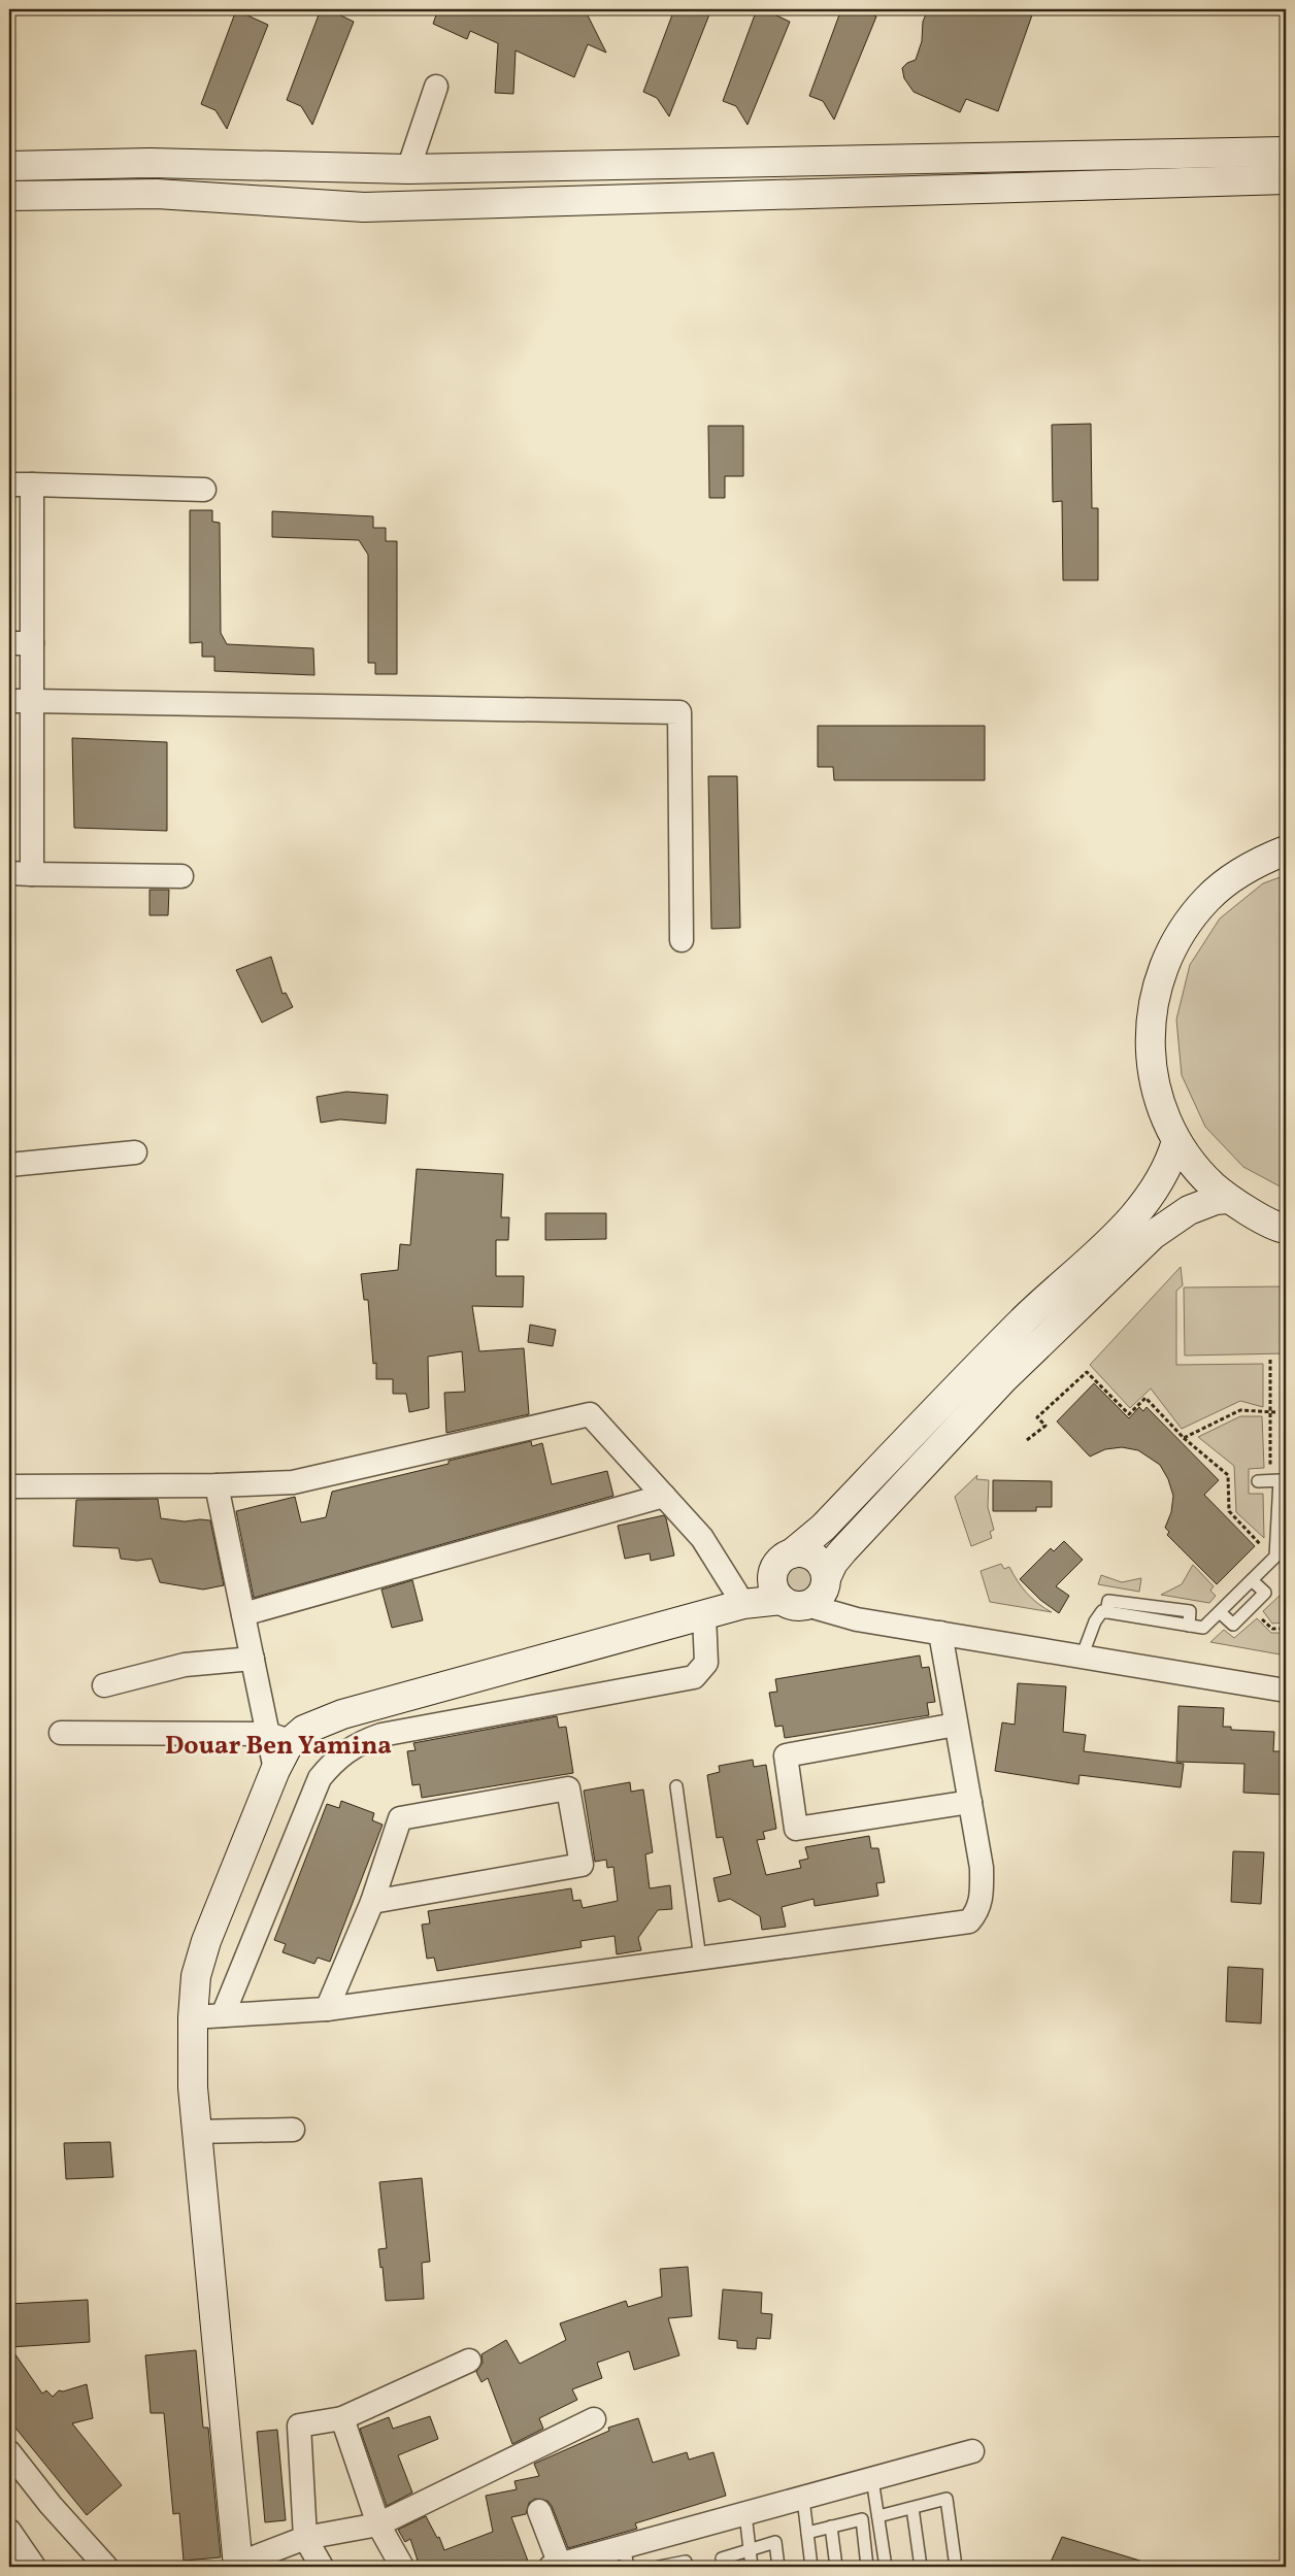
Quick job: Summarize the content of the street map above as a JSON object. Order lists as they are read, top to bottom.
{
  "districts": ["Douar Ben Yamina"]
}
